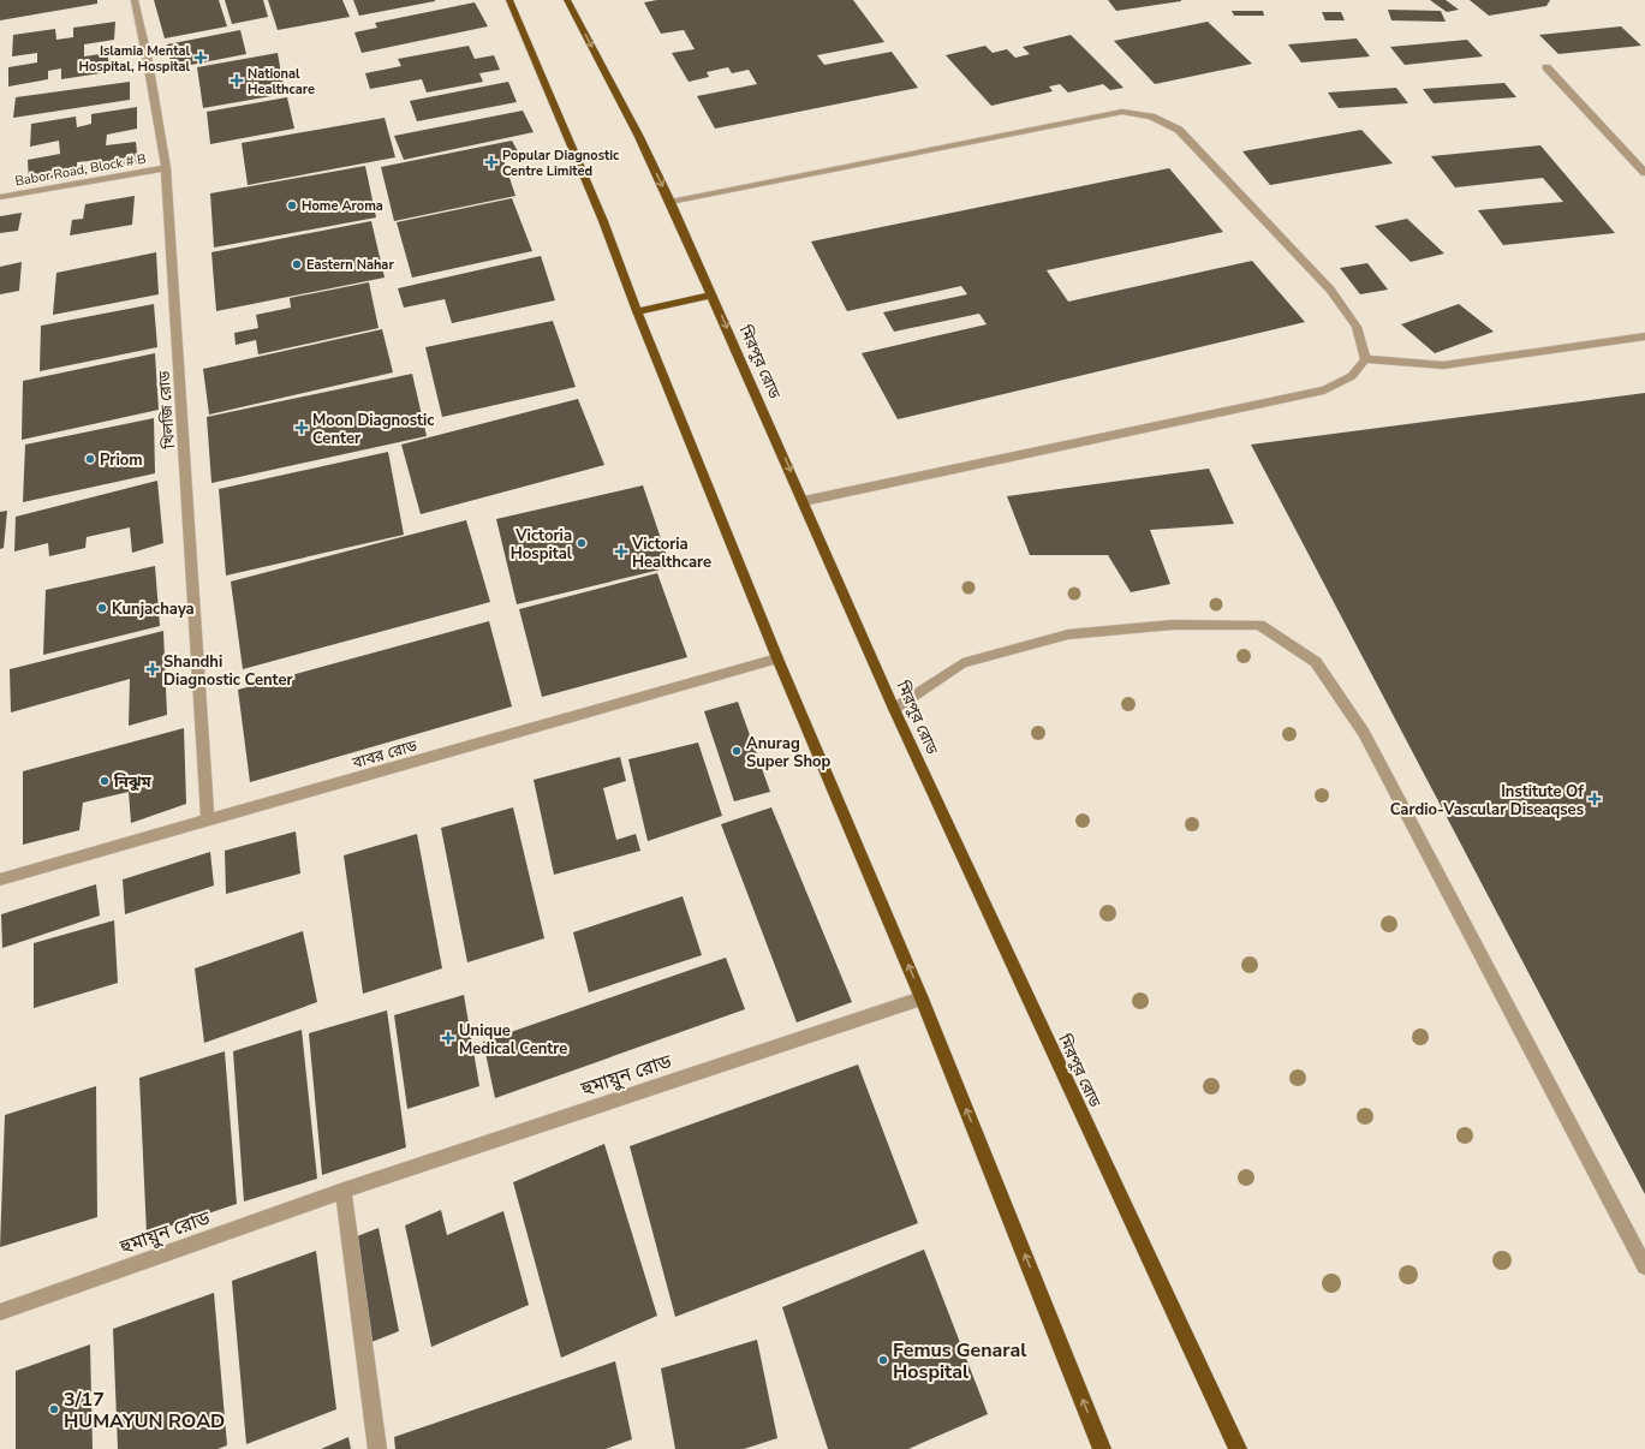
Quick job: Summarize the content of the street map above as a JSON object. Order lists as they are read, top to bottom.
{
  "streets": {
    "highway": ["মিরপুর রোড"],
    "street": [
      "Babor Road, Block # B",
      "খিলজি রোড",
      "বাবর রোড",
      "হুমায়ুন রোড"
    ]
  },
  "crossings": [
    ["Babor Road, Block # B", "খিলজি রোড"],
    ["খিলজি রোড", "বাবর রোড"]
  ],
  "places": {
    "health": [
      "Islamia Mental Hospital, Hospital",
      "National Healthcare",
      "Popular Diagnostic Centre Limited",
      "Moon Diagnostic Center",
      "Victoria Healthcare",
      "Shandhi Diagnostic Center",
      "Institute Of Cardio-Vascular Diseaqses",
      "Unique Medical Centre"
    ],
    "other": [
      "Home Aroma",
      "Eastern Nahar",
      "Priom",
      "Victoria Hospital",
      "Kunjachaya",
      "Anurag Super Shop",
      "নিঝুম",
      "Femus Genaral Hospital",
      "3/17 HUMAYUN ROAD"
    ]
  }
}
